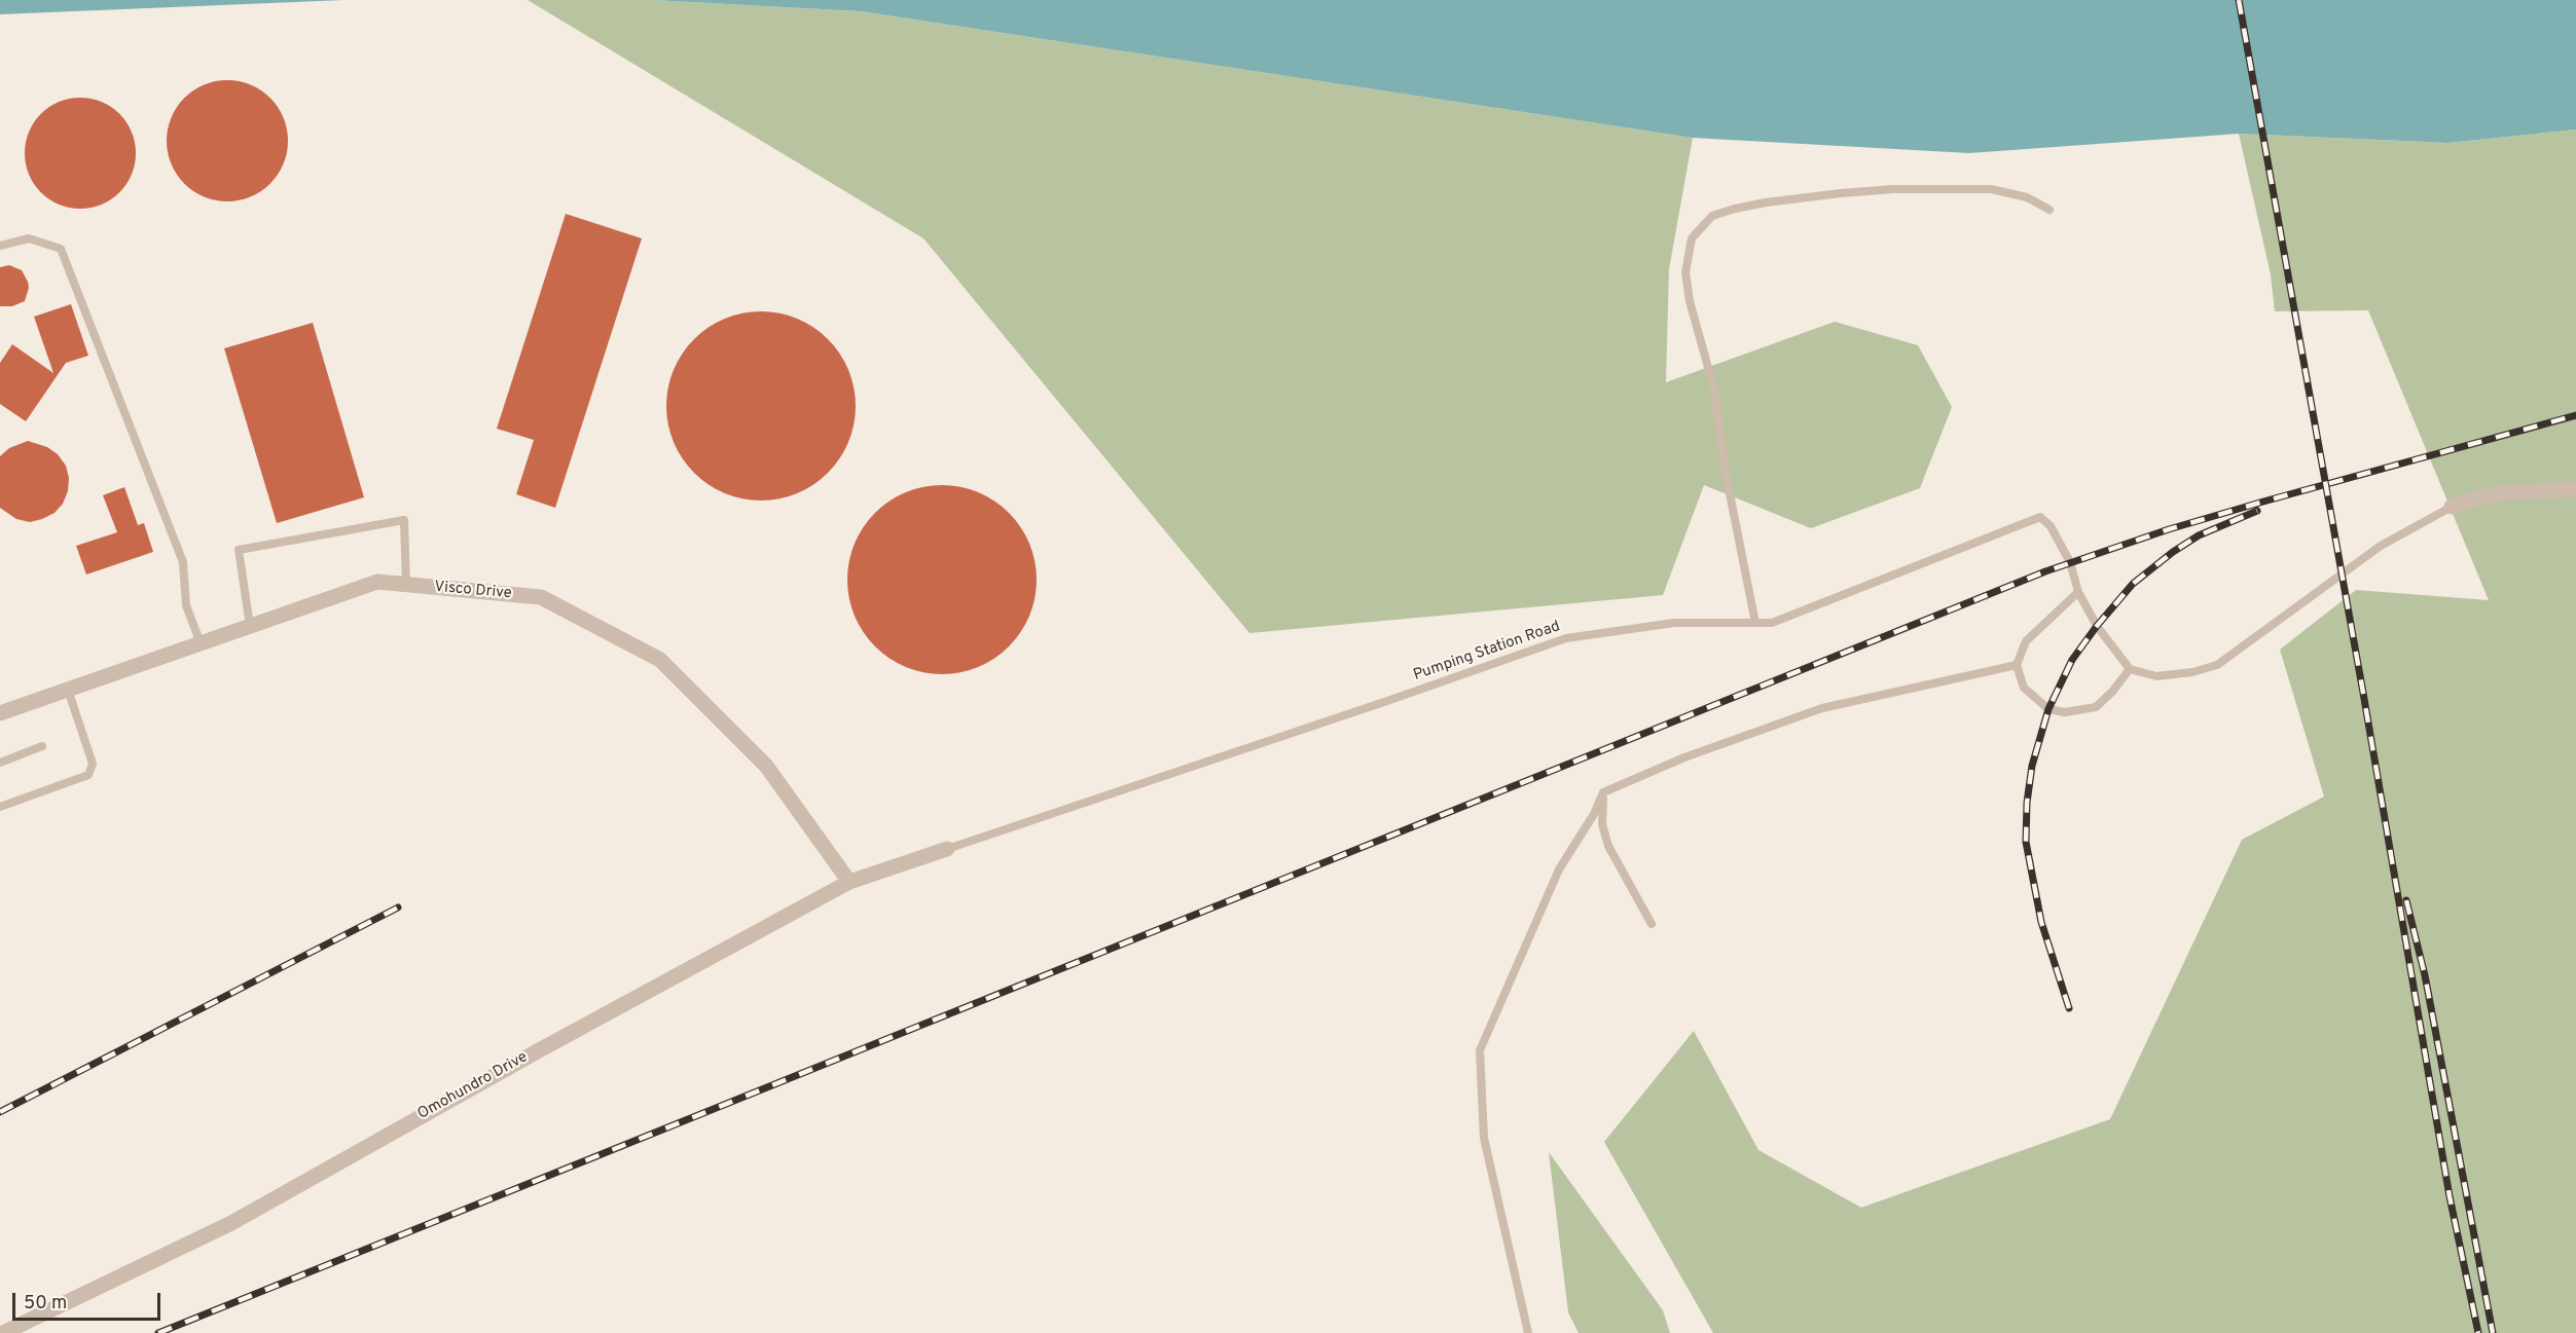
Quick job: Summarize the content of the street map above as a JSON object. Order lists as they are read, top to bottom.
{
  "streets": {
    "street": ["Visco Drive", "Omohundro Drive"],
    "lane": ["Pumping Station Road"]
  },
  "crossings": [
    ["Visco Drive", "Omohundro Drive"],
    ["Pumping Station Road", "Omohundro Drive"]
  ],
  "scale_bar": "50 m"
}
